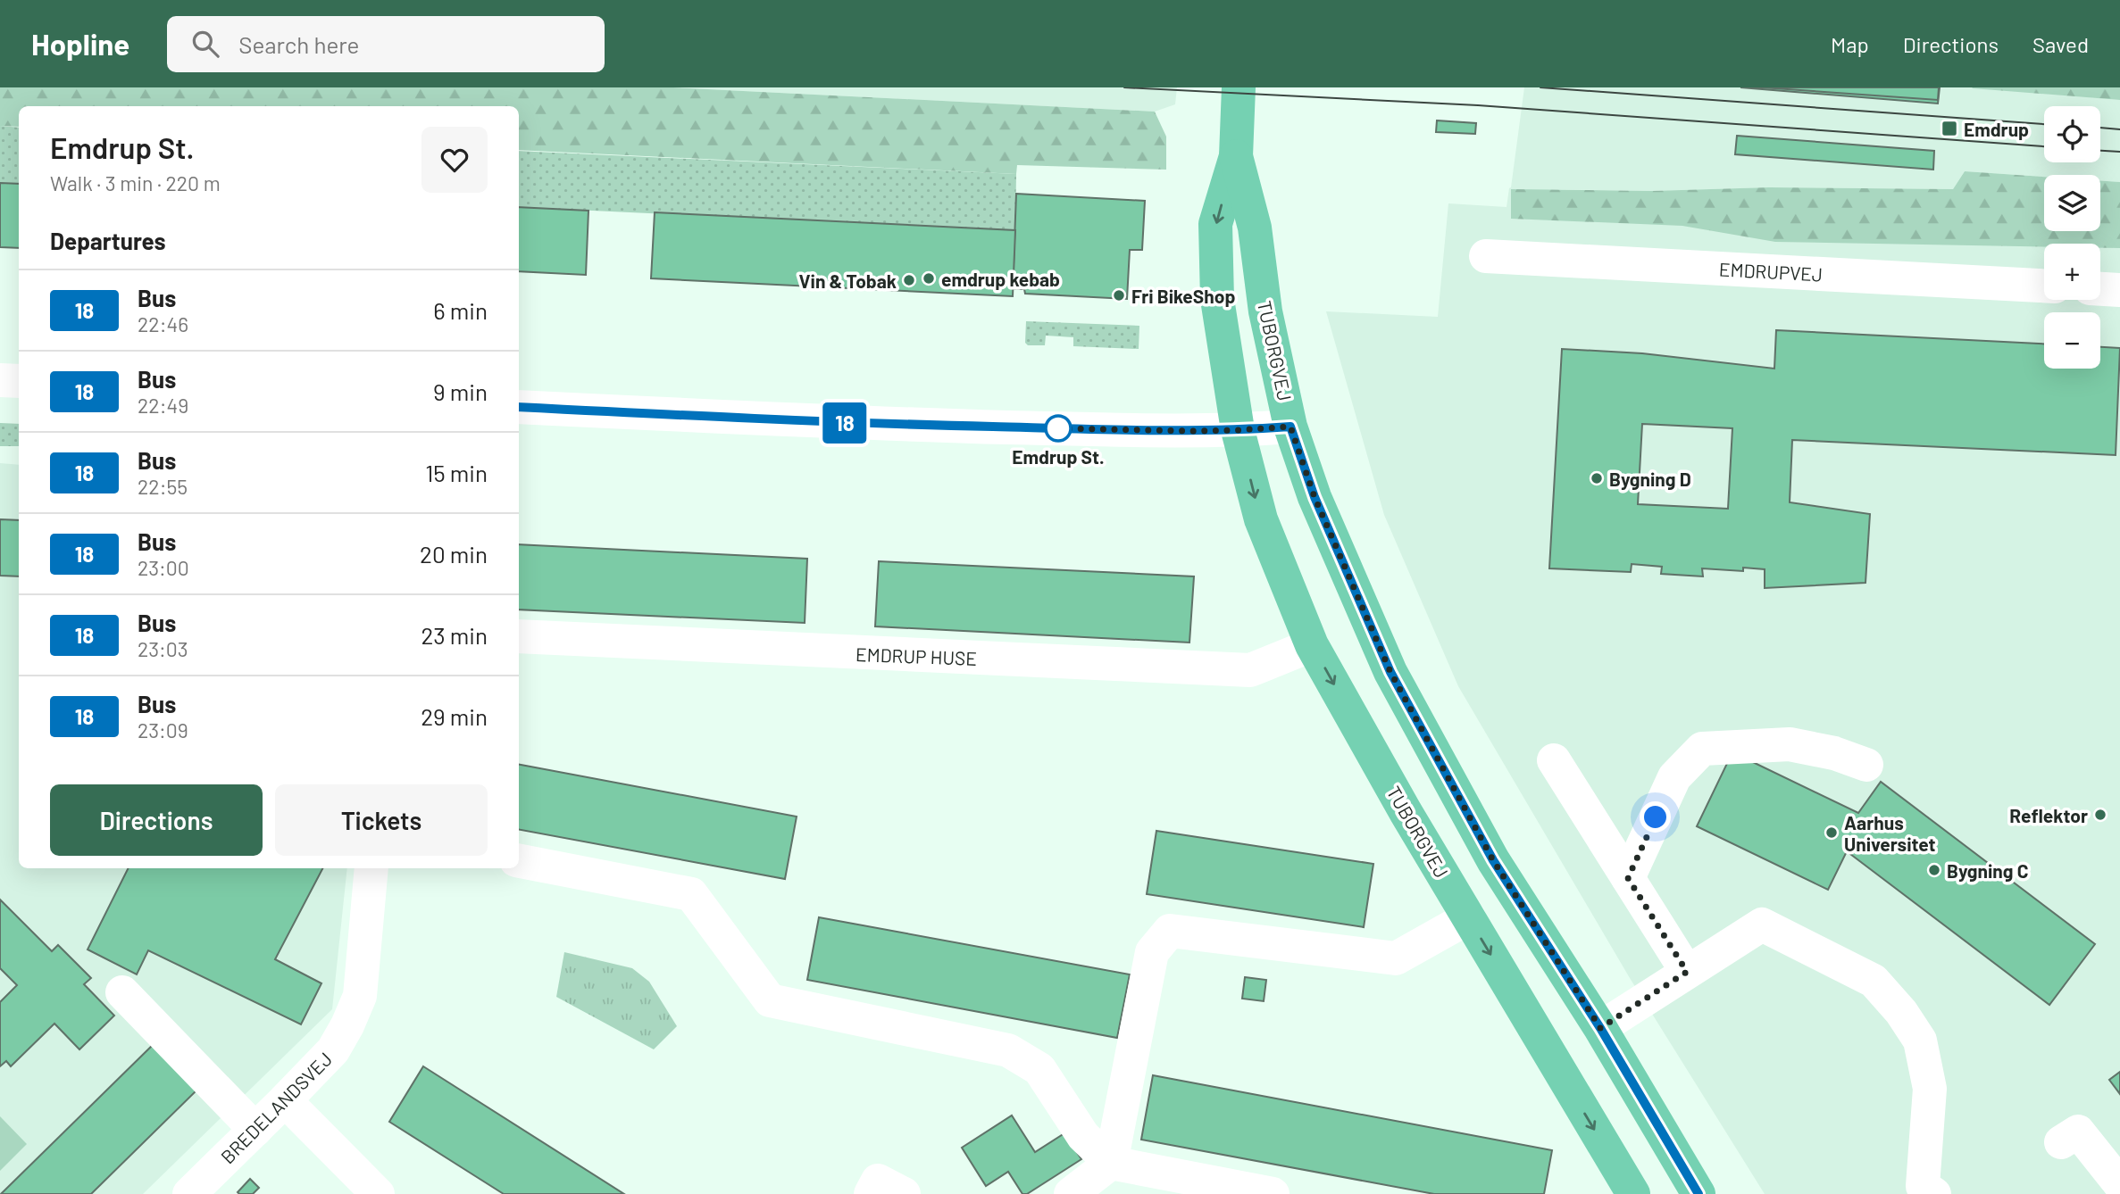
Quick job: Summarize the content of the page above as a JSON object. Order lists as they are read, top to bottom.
{
  "streets": {
    "main road": ["TUBORGVEJ"],
    "street": ["EMDRUPVEJ", "EMDRUP HUSE", "BREDELANDSVEJ"]
  },
  "crossings": [
    ["TUBORGVEJ", "EMDRUP HUSE"]
  ],
  "places": {
    "transit": ["Emdrup"],
    "other": [
      "emdrup kebab",
      "Vin & Tobak",
      "Fri BikeShop",
      "Emdrup St.",
      "Bygning D",
      "Reflektor",
      "Aarhus Universitet",
      "Bygning C"
    ]
  },
  "lines": ["bus line 18"],
  "page": {
    "header": "Hopline",
    "search": "Search here",
    "nav": ["Map", "Directions", "Saved"],
    "on_map": "18",
    "map_buttons": ["+", "−"],
    "heading": [
      ["Emdrup St.", "Walk · 3 min · 220 m"],
      "Departures"
    ],
    "list": [
      {
        "mark": "18",
        "name": "Bus",
        "note": "22:46",
        "value": "6 min"
      },
      {
        "mark": "18",
        "name": "Bus",
        "note": "22:49",
        "value": "9 min"
      },
      {
        "mark": "18",
        "name": "Bus",
        "note": "22:55",
        "value": "15 min"
      },
      {
        "mark": "18",
        "name": "Bus",
        "note": "23:00",
        "value": "20 min"
      },
      {
        "mark": "18",
        "name": "Bus",
        "note": "23:03",
        "value": "23 min"
      },
      {
        "mark": "18",
        "name": "Bus",
        "note": "23:09",
        "value": "29 min"
      }
    ],
    "buttons": ["Directions", "Tickets"]
  }
}
